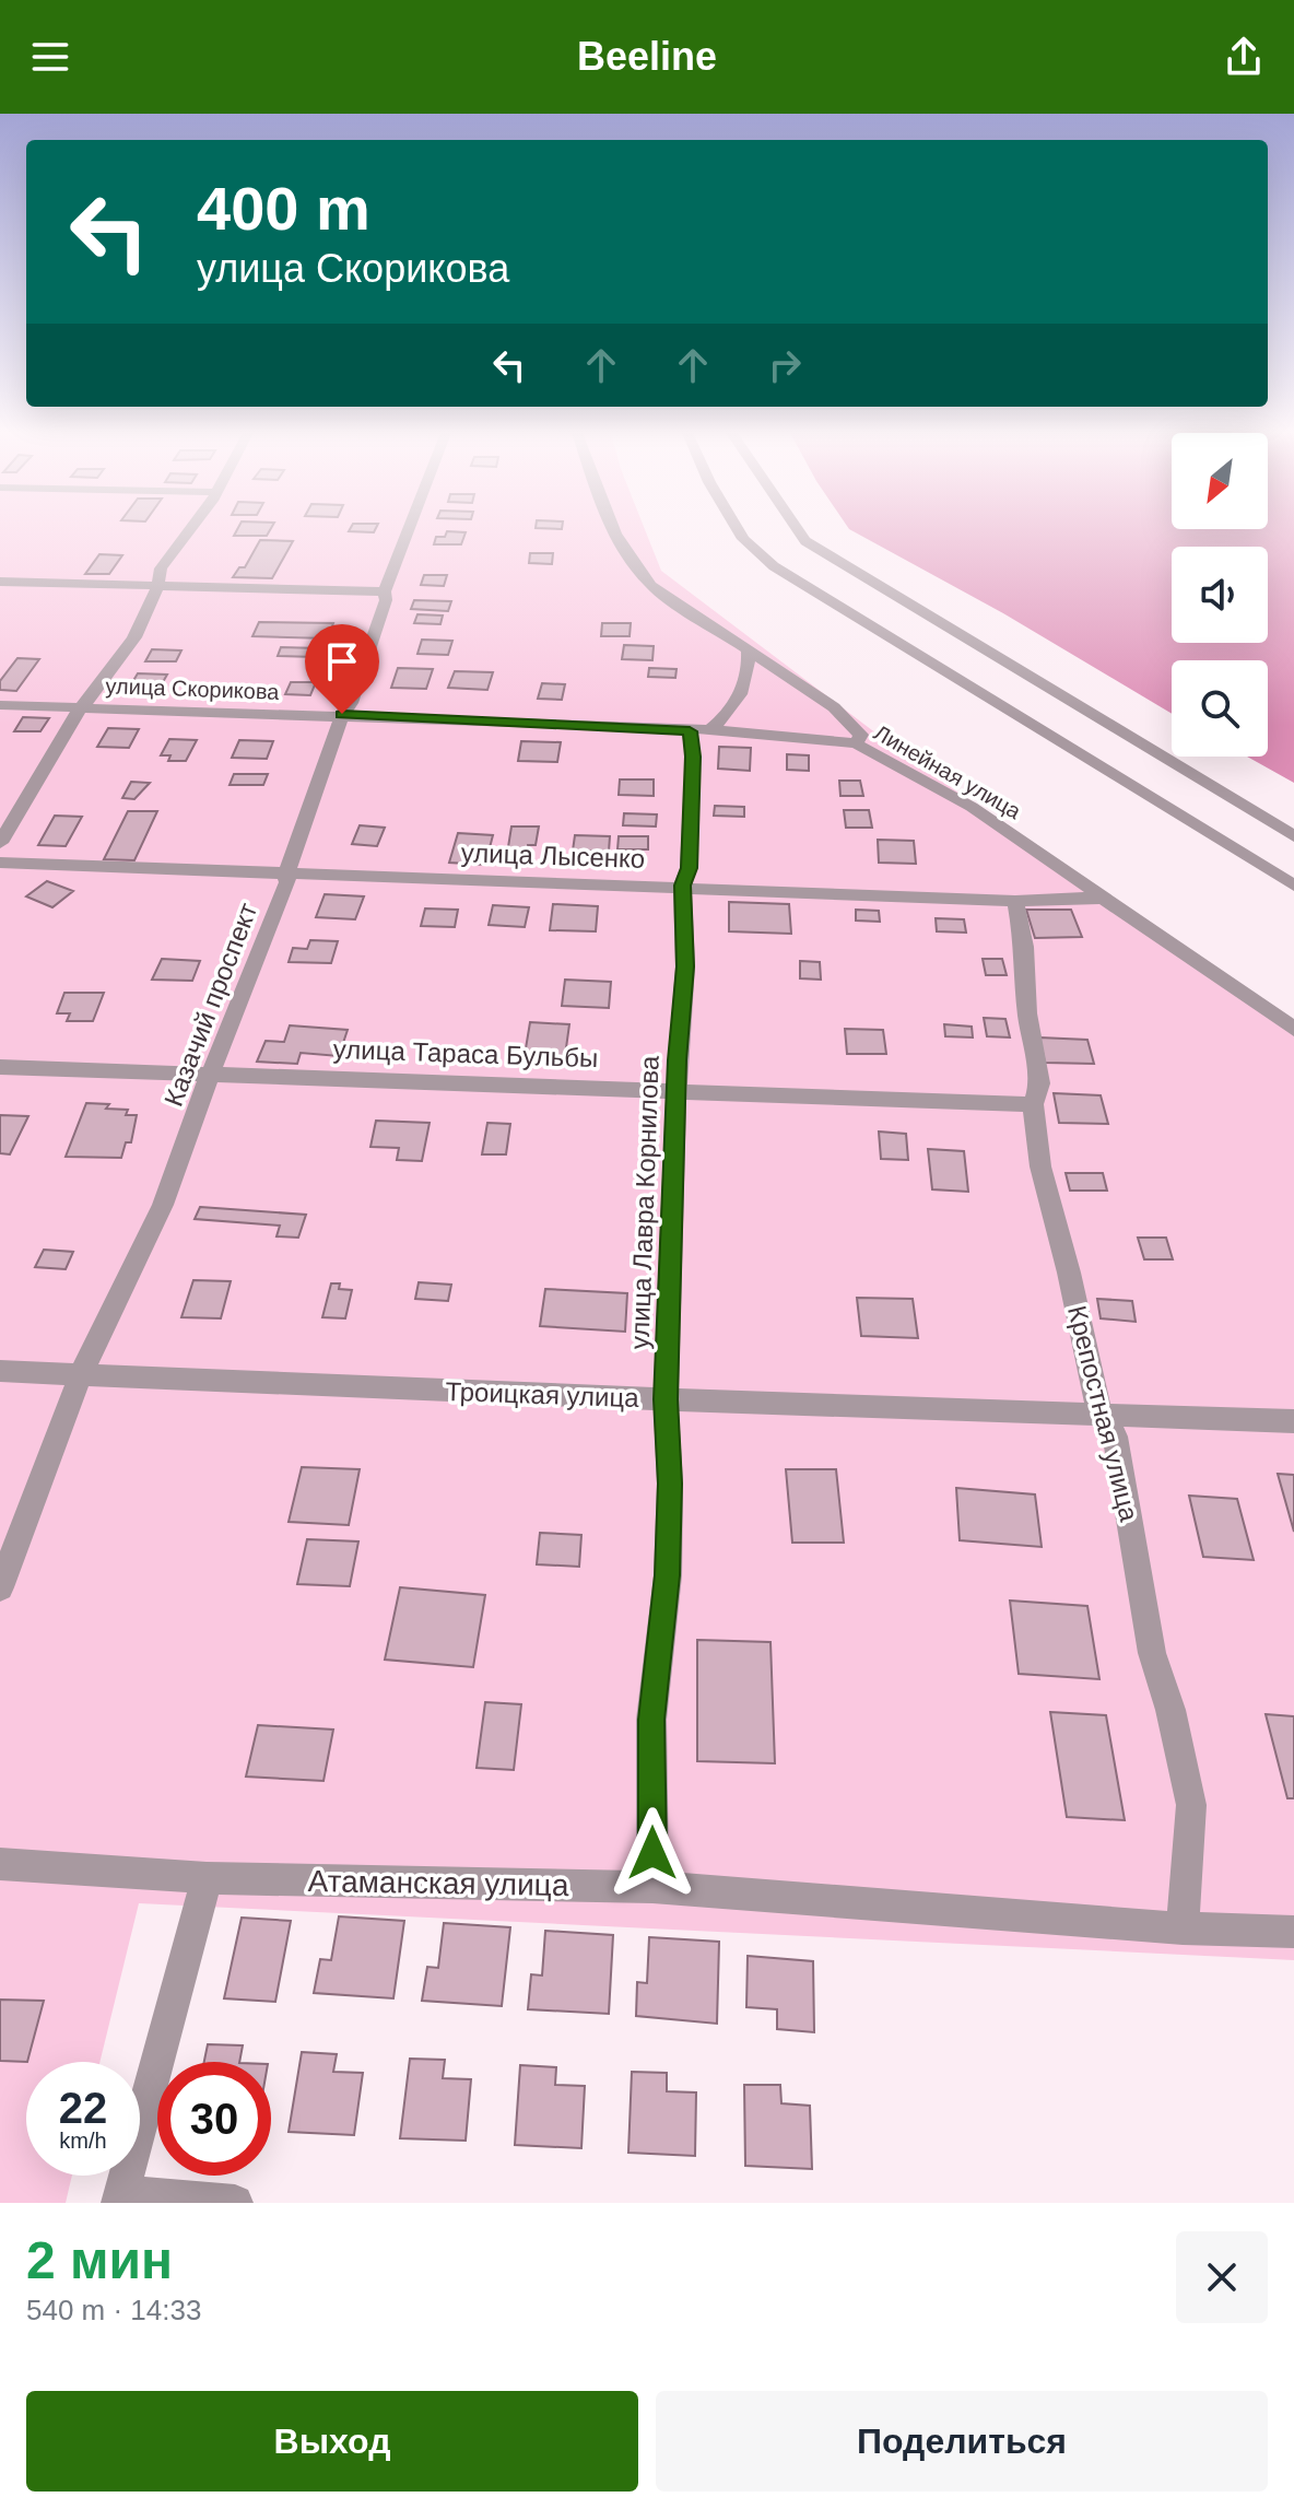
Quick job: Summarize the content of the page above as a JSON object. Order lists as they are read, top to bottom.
{
  "streets": {
    "street": [
      "улица Скорикова",
      "Линейная улица",
      "улица Лысенко",
      "Казачий проспект",
      "улица Тараса Бульбы",
      "улица Лавра Корнилова",
      "Троицкая улица",
      "Крепостная улица",
      "Атаманская улица"
    ]
  },
  "crossings": [
    ["улица Скорикова", "Линейная улица"],
    ["улица Скорикова", "Казачий проспект"],
    ["улица Скорикова", "улица Лавра Корнилова"],
    ["Линейная улица", "улица Лысенко"],
    ["улица Лысенко", "Казачий проспект"],
    ["улица Лысенко", "улица Лавра Корнилова"],
    ["улица Лысенко", "Крепостная улица"],
    ["Казачий проспект", "улица Тараса Бульбы"],
    ["Казачий проспект", "Троицкая улица"],
    ["улица Тараса Бульбы", "улица Лавра Корнилова"],
    ["улица Тараса Бульбы", "Крепостная улица"],
    ["улица Лавра Корнилова", "Троицкая улица"],
    ["улица Лавра Корнилова", "Атаманская улица"],
    ["Троицкая улица", "Крепостная улица"],
    ["Крепостная улица", "Атаманская улица"]
  ],
  "north": "bottom left",
  "page": {
    "header": "Beeline",
    "turn": ["400 m", "улица Скорикова"],
    "speed": "22 km/h",
    "limit": "30",
    "heading": ["2 мин", "540 m · 14:33"],
    "buttons": ["Выход", "Поделиться"]
  }
}
